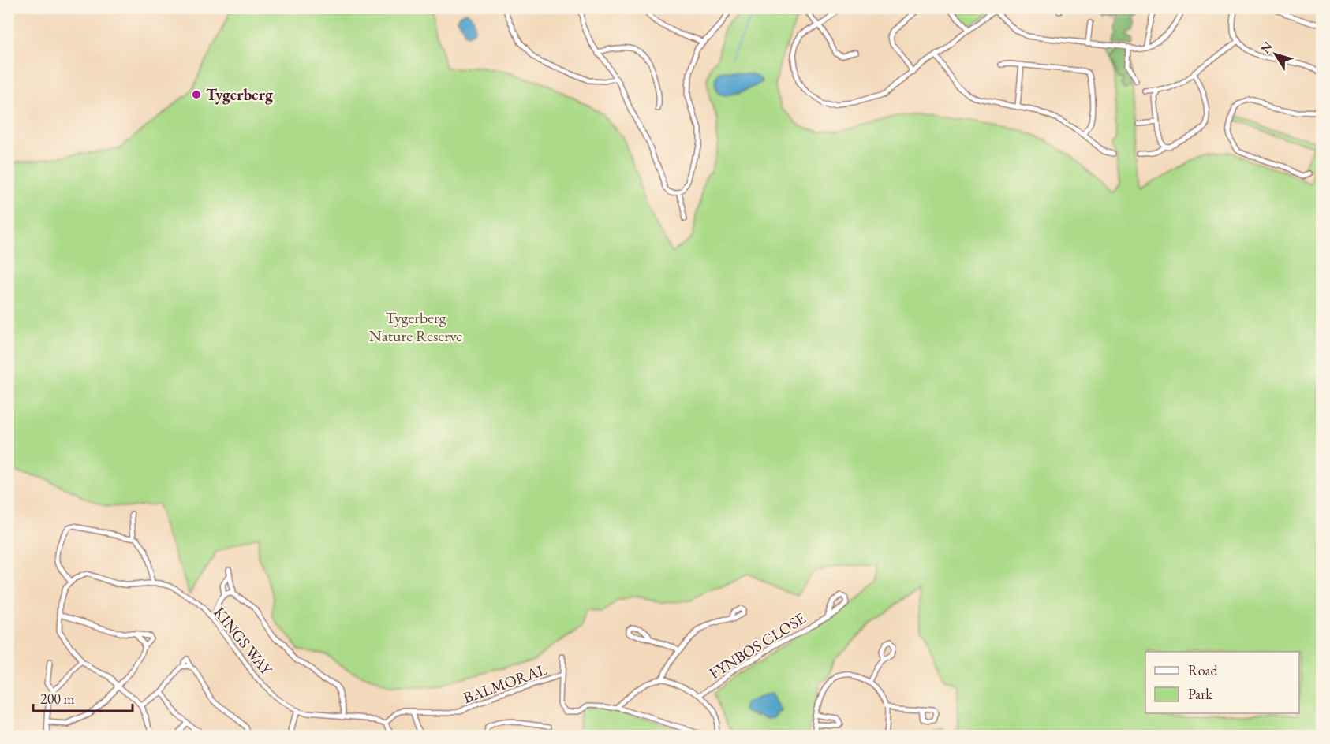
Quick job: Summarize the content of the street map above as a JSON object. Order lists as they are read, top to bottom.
{
  "streets": {
    "street": ["KINGS WAY", "FYNBOS CLOSE", "BALMORAL"]
  },
  "parks": ["Tygerberg Nature Reserve"],
  "places": ["Tygerberg"],
  "legend": ["Road", "Park"],
  "scale_bar": "200 m",
  "north": "top left"
}
